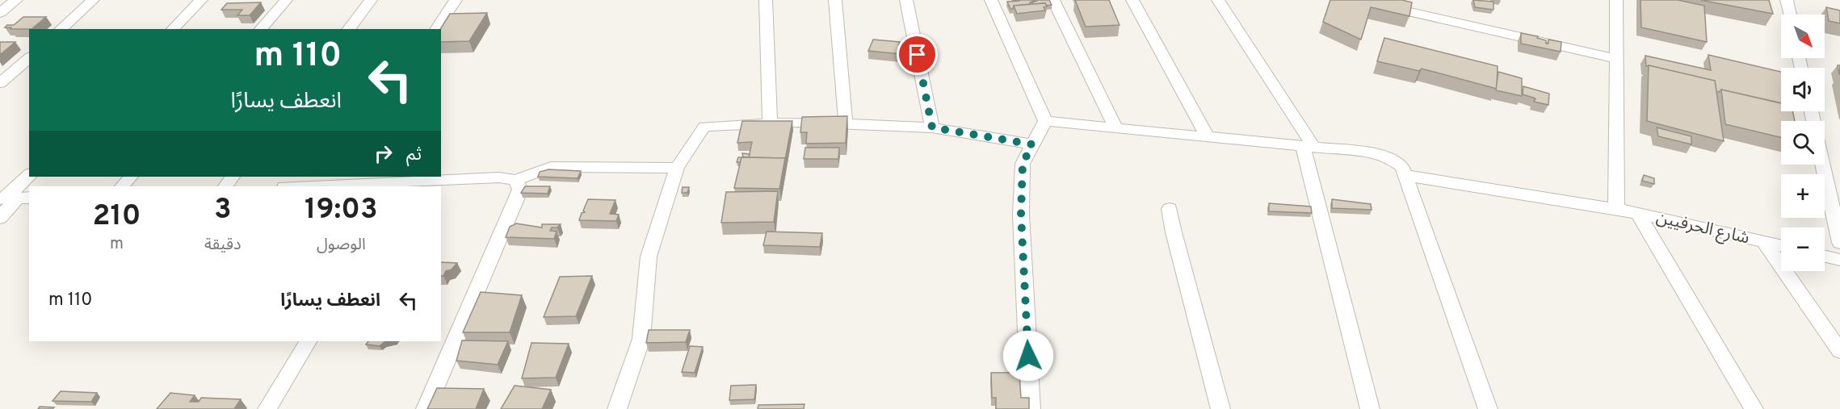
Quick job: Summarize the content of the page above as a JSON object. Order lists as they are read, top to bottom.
{
  "streets": {
    "street": ["شارع الحرفيين"]
  },
  "north": "bottom right",
  "page": {
    "map_buttons": ["+", "−"],
    "turn": ["110 m", "انعطف يسارًا"],
    "then": "ثم",
    "eta": [
      "19:03",
      "الوصول",
      "3",
      "دقيقة",
      "210",
      "m"
    ],
    "list": [
      {
        "name": "انعطف يسارًا",
        "value": "110 m"
      }
    ]
  }
}
